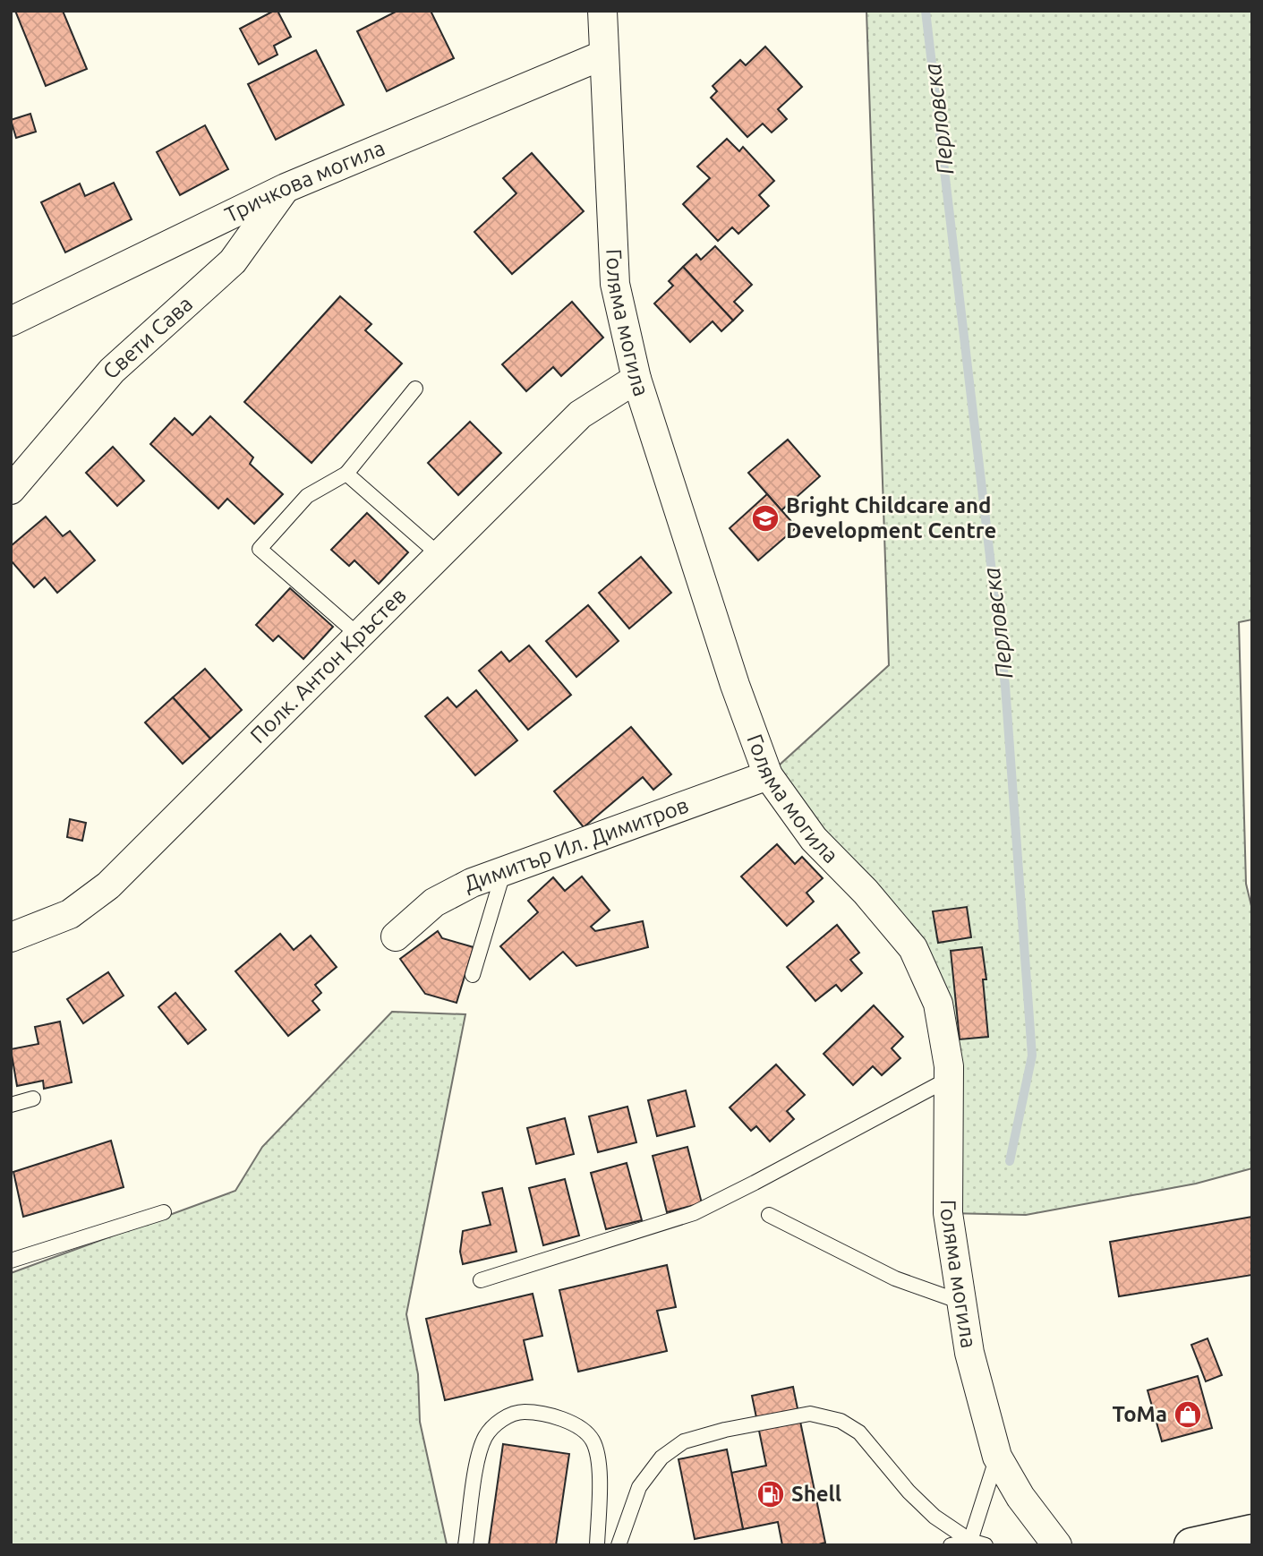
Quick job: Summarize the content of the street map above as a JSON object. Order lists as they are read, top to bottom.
{
  "streets": {
    "street": [
      "Тричкова могила",
      "Голяма могила",
      "Свети Сава",
      "Полк. Антон Кръстев",
      "Димитър Ил. Димитров"
    ]
  },
  "crossings": [
    ["Тричкова могила", "Голяма могила"],
    ["Тричкова могила", "Свети Сава"],
    ["Голяма могила", "Полк. Антон Кръстев"],
    ["Голяма могила", "Димитър Ил. Димитров"]
  ],
  "water": ["Перловска"],
  "places": {
    "school or university": ["Bright Childcare and Development Centre"],
    "shop": ["ТоМа"],
    "fuel station": ["Shell"]
  }
}
